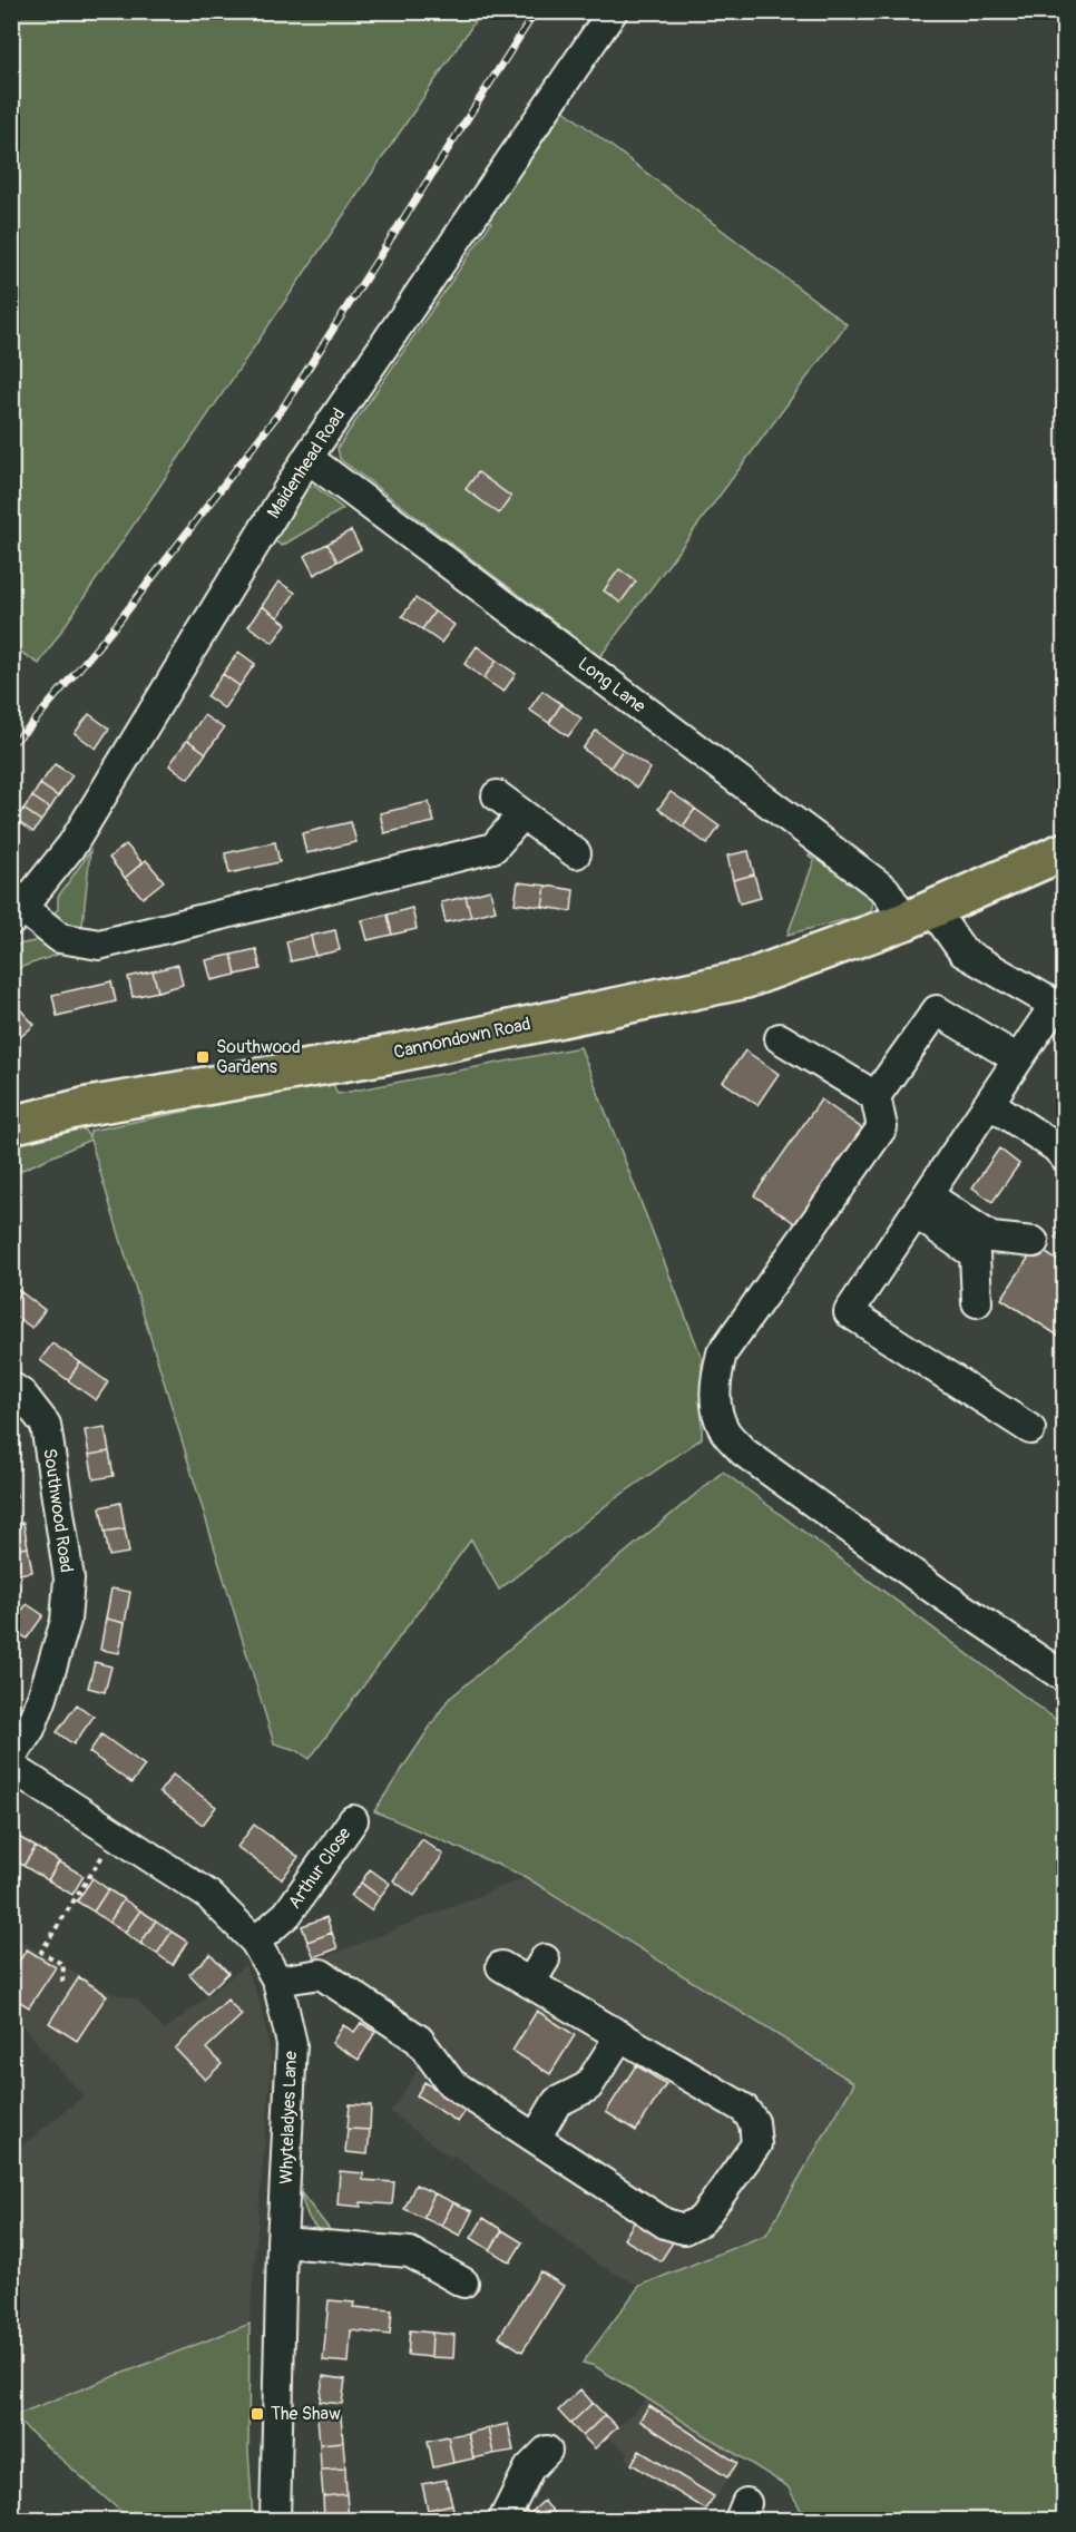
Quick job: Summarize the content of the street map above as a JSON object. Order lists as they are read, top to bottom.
{
  "streets": {
    "main road": ["Cannondown Road"],
    "street": [
      "Maidenhead Road",
      "Long Lane",
      "Southwood Road",
      "Arthur Close",
      "Whyteladyes Lane"
    ]
  },
  "crossings": [
    ["Maidenhead Road", "Long Lane"],
    ["Long Lane", "Cannondown Road"],
    ["Arthur Close", "Whyteladyes Lane"]
  ],
  "places": {
    "transit": ["Southwood Gardens", "The Shaw"]
  }
}
